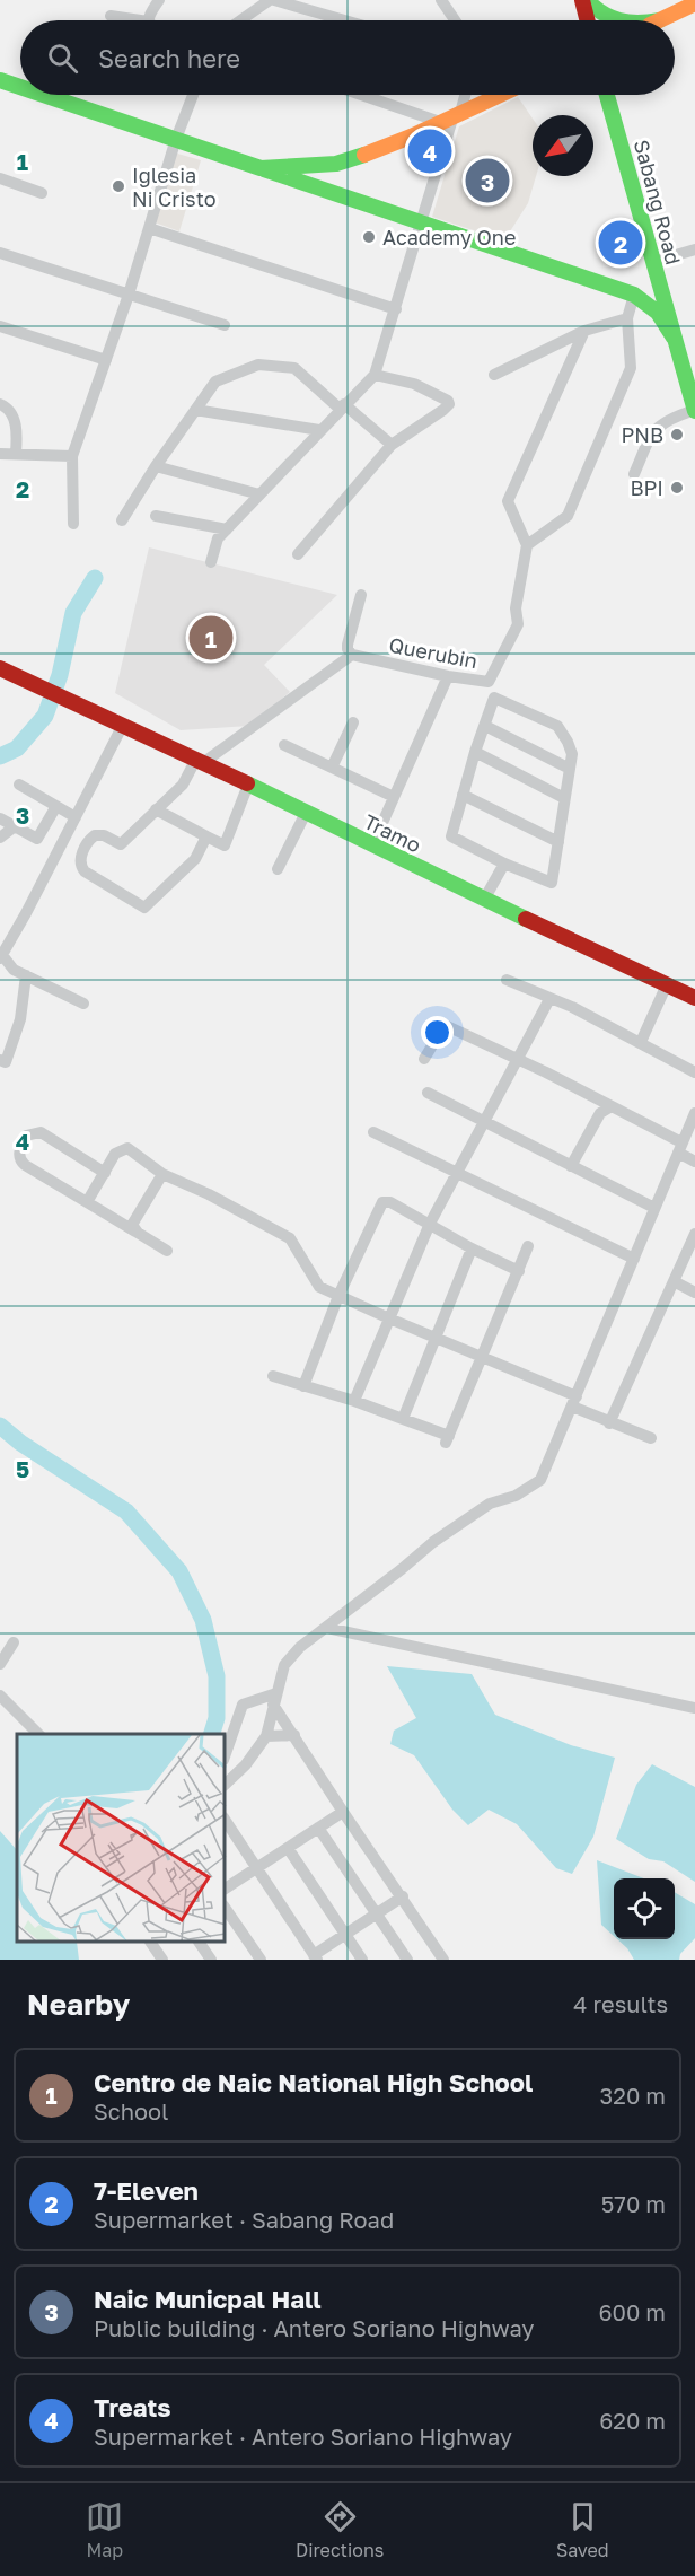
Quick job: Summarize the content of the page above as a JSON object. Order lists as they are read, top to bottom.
{
  "streets": {
    "main road": ["Sabang Road", "Tramo"],
    "street": ["Querubin"]
  },
  "places": [
    "Iglesia Ni Cristo",
    "Academy One",
    "PNB",
    "BPI"
  ],
  "north": "bottom left",
  "page": {
    "search": "Search here",
    "pins": [
      "4",
      "3",
      "2",
      "1"
    ],
    "heading": ["Nearby", "4 results"],
    "list": [
      {
        "mark": "1",
        "name": "Centro de Naic National High School",
        "note": "School",
        "value": "320 m"
      },
      {
        "mark": "2",
        "name": "7-Eleven",
        "note": "Supermarket · Sabang Road",
        "value": "570 m"
      },
      {
        "mark": "3",
        "name": "Naic Municpal Hall",
        "note": "Public building · Antero Soriano Highway",
        "value": "600 m"
      },
      {
        "mark": "4",
        "name": "Treats",
        "note": "Supermarket · Antero Soriano Highway",
        "value": "620 m"
      }
    ],
    "nav": ["Map", "Directions", "Saved"]
  },
  "grid": {
    "rows": [
      "1",
      "2",
      "3",
      "4",
      "5"
    ]
  }
}
